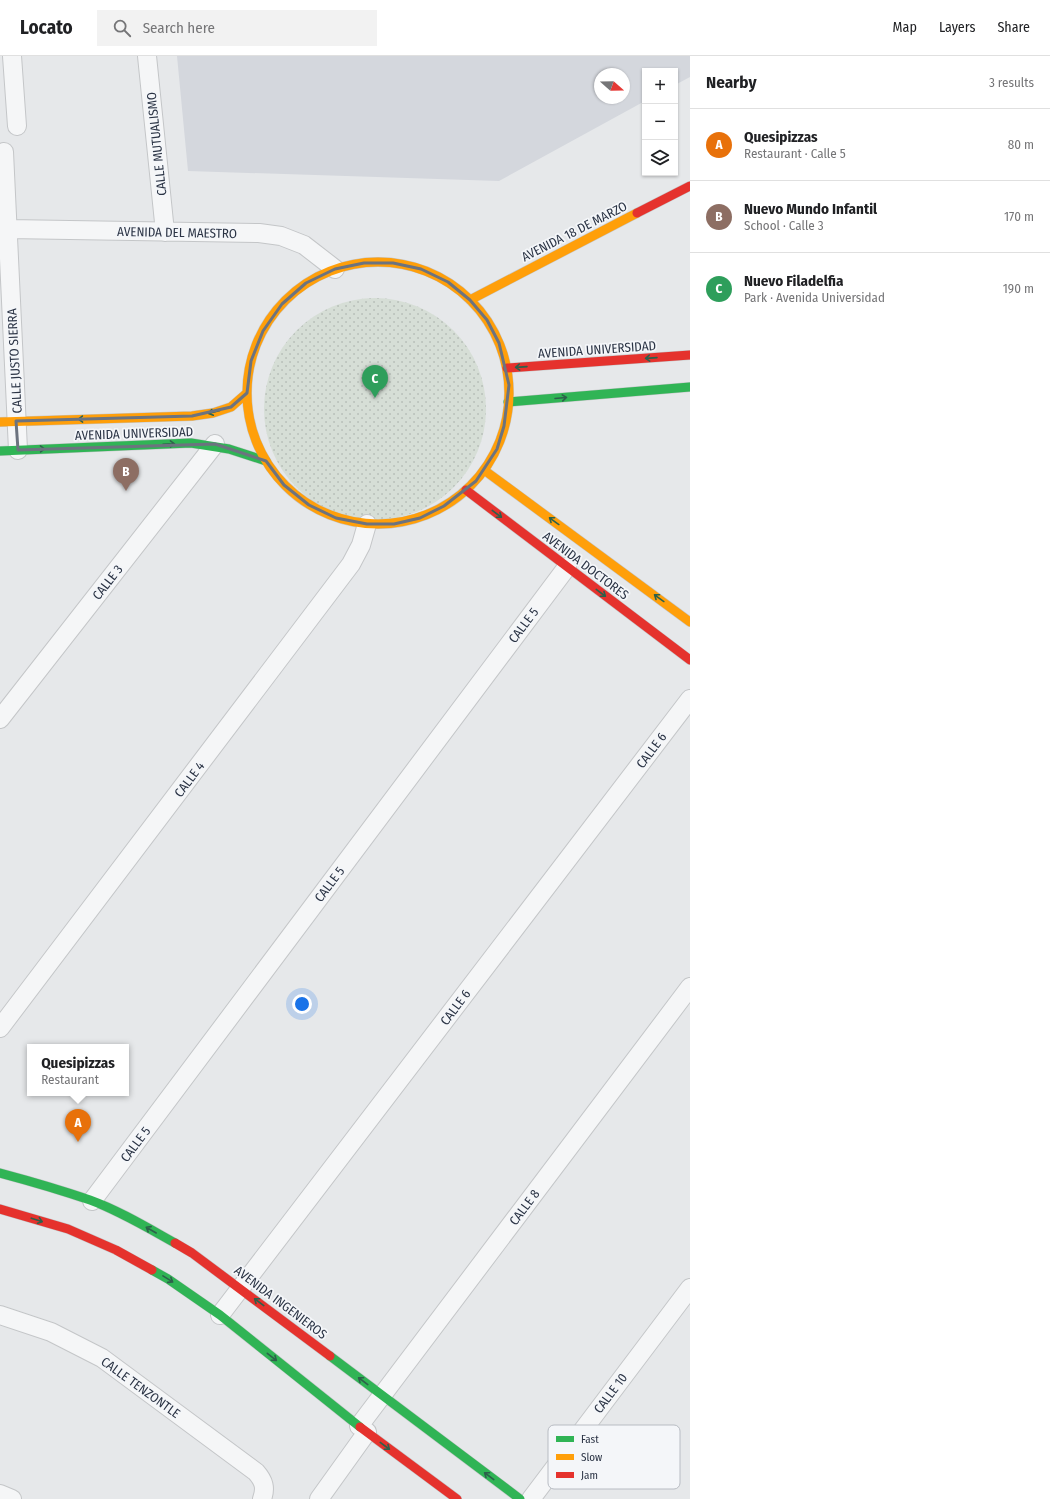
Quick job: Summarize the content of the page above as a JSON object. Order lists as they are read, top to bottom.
{
  "streets": {
    "street": [
      "CALLE MUTUALISMO",
      "AVENIDA 18 DE MARZO",
      "AVENIDA DEL MAESTRO",
      "AVENIDA UNIVERSIDAD",
      "CALLE JUSTO SIERRA",
      "AVENIDA DOCTORES",
      "CALLE 3",
      "CALLE 5",
      "CALLE 6",
      "CALLE 4",
      "CALLE 8",
      "AVENIDA INGENIEROS",
      "CALLE TENZONTLE",
      "CALLE 10"
    ]
  },
  "crossings": [
    ["CALLE MUTUALISMO", "AVENIDA DEL MAESTRO"],
    ["AVENIDA DEL MAESTRO", "CALLE JUSTO SIERRA"],
    ["AVENIDA UNIVERSIDAD", "CALLE JUSTO SIERRA"],
    ["AVENIDA UNIVERSIDAD", "CALLE 3"],
    ["AVENIDA DOCTORES", "CALLE 5"],
    ["CALLE 5", "AVENIDA INGENIEROS"],
    ["CALLE 6", "AVENIDA INGENIEROS"],
    ["CALLE 8", "AVENIDA INGENIEROS"]
  ],
  "legend": ["Fast", "Slow", "Jam"],
  "north": "right",
  "page": {
    "header": "Locato",
    "search": "Search here",
    "nav": ["Map", "Layers", "Share"],
    "heading": ["Nearby", "3 results"],
    "map_buttons": ["+", "−"],
    "list": [
      {
        "mark": "A",
        "name": "Quesipizzas",
        "note": "Restaurant · Calle 5",
        "value": "80 m"
      },
      {
        "mark": "B",
        "name": "Nuevo Mundo Infantil",
        "note": "School · Calle 3",
        "value": "170 m"
      },
      {
        "mark": "C",
        "name": "Nuevo Filadelfia",
        "note": "Park · Avenida Universidad",
        "value": "190 m"
      }
    ],
    "pins": ["C", "B", "A"],
    "popup": ["Quesipizzas", "Restaurant"]
  }
}
